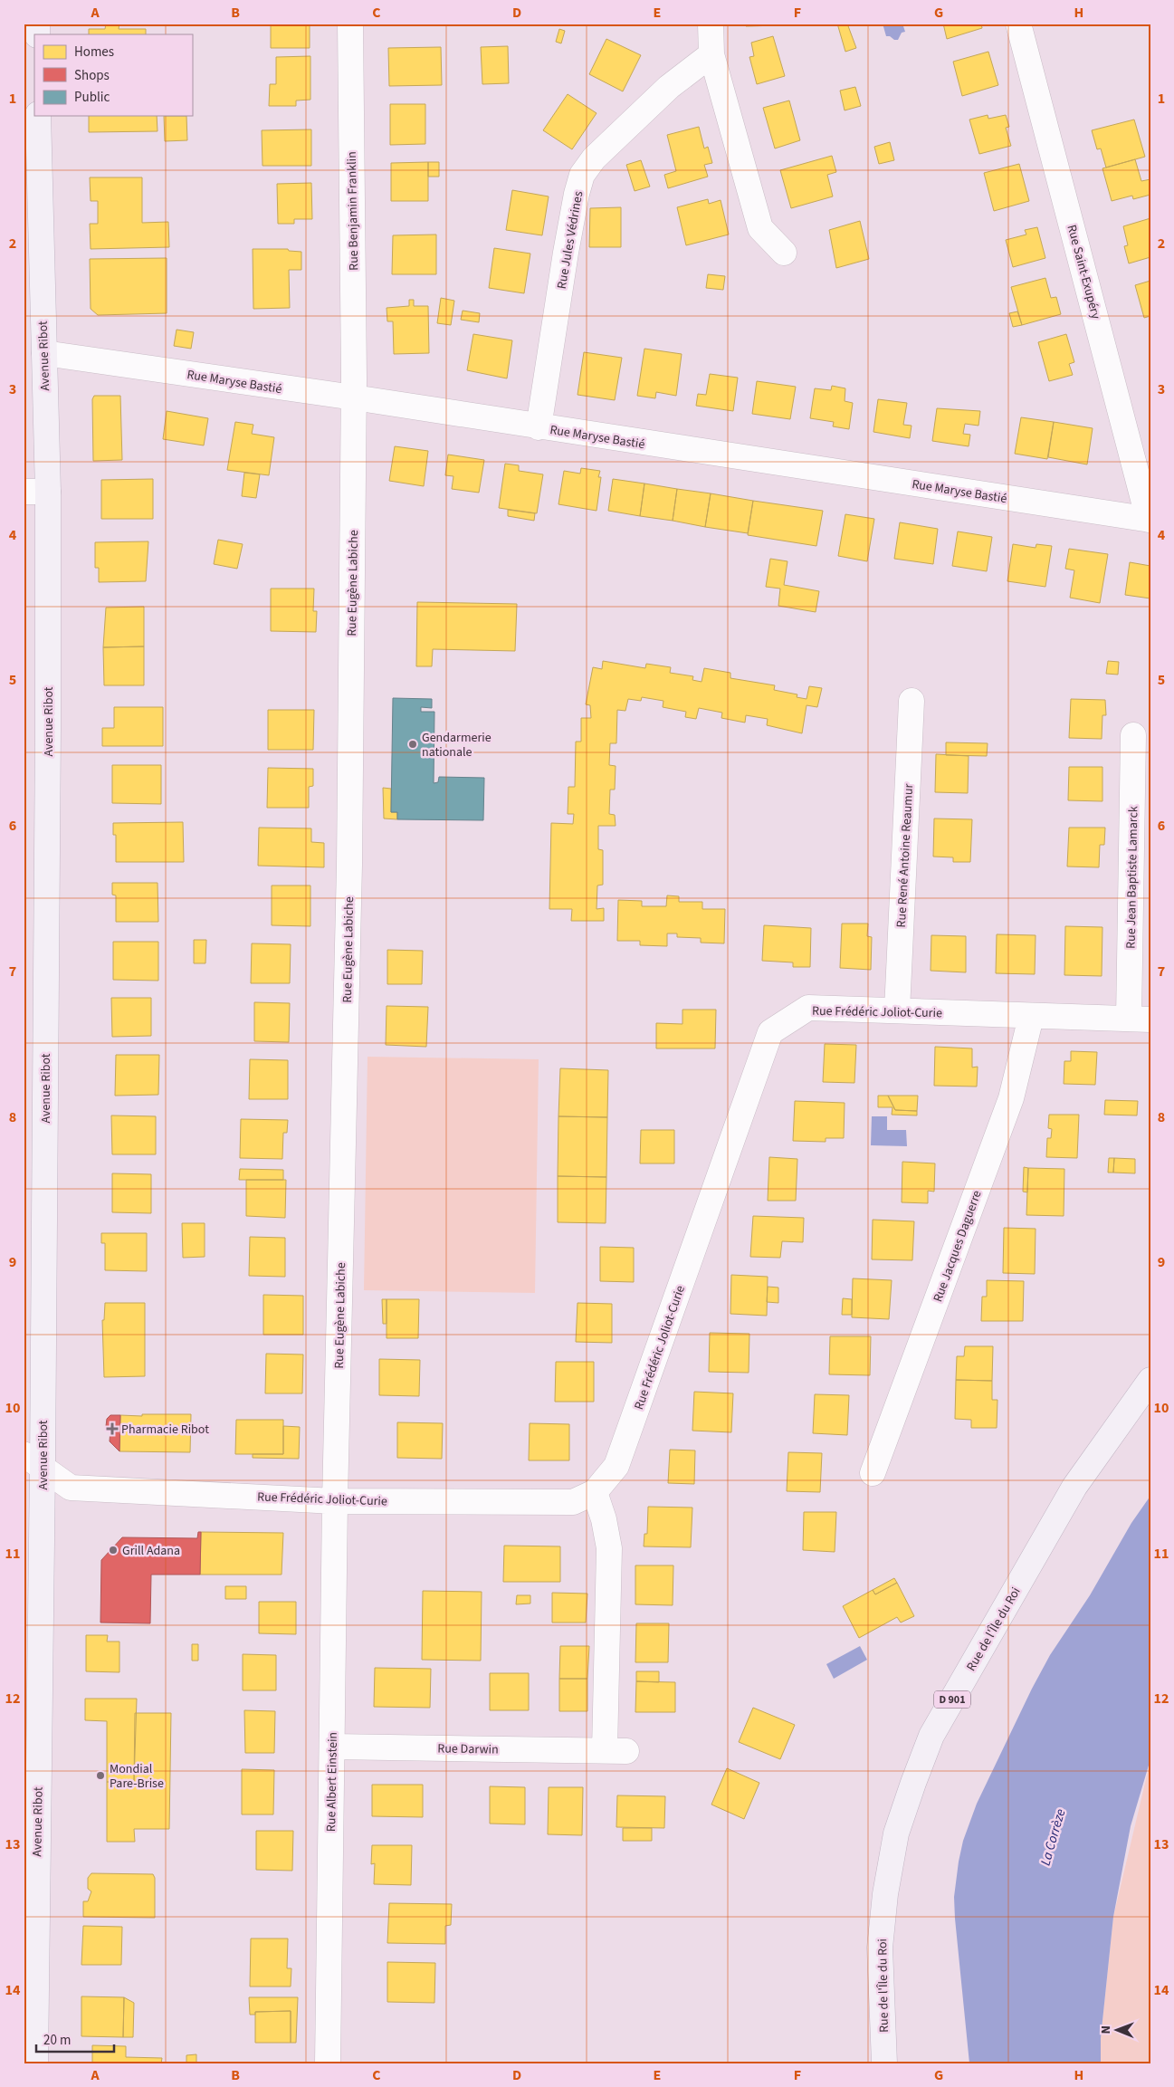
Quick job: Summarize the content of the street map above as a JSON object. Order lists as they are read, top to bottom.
{
  "streets": {
    "main road": ["Avenue Ribot", "Rue de l'Île du Roi", "D 901"],
    "street": [
      "Rue Benjamin Franklin",
      "Rue Jules Védrines",
      "Rue Saint-Exupéry",
      "Rue Maryse Bastié",
      "Rue Eugène Labiche",
      "Rue René Antoine Reaumur",
      "Rue Jean Baptiste Lamarck",
      "Rue Frédéric Joliot-Curie",
      "Rue Jacques Daguerre",
      "Rue Darwin",
      "Rue Albert Einstein"
    ]
  },
  "crossings": [
    ["Rue Benjamin Franklin", "Rue Maryse Bastié"],
    ["Rue Benjamin Franklin", "Rue Eugène Labiche"],
    ["Rue Jules Védrines", "Rue Maryse Bastié"],
    ["Rue Saint-Exupéry", "Rue Maryse Bastié"],
    ["Avenue Ribot", "Rue Maryse Bastié"],
    ["Avenue Ribot", "Rue Frédéric Joliot-Curie"],
    ["Rue Maryse Bastié", "Rue Eugène Labiche"],
    ["Rue Eugène Labiche", "Rue Frédéric Joliot-Curie"],
    ["Rue Eugène Labiche", "Rue Albert Einstein"],
    ["Rue René Antoine Reaumur", "Rue Frédéric Joliot-Curie"],
    ["Rue Jean Baptiste Lamarck", "Rue Frédéric Joliot-Curie"],
    ["Rue Frédéric Joliot-Curie", "Rue Jacques Daguerre"],
    ["Rue Frédéric Joliot-Curie", "Rue Darwin"],
    ["Rue Frédéric Joliot-Curie", "Rue Albert Einstein"],
    ["Rue Darwin", "Rue Albert Einstein"]
  ],
  "water": ["La Corrèze"],
  "places": {
    "other": ["Gendarmerie nationale", "Grill Adana", "Mondial Pare-Brise"],
    "health": ["Pharmacie Ribot"]
  },
  "legend": ["Homes", "Shops", "Public"],
  "scale_bar": "20 m",
  "north": "left",
  "grid": {
    "columns": [
      "A",
      "B",
      "C",
      "D",
      "E",
      "F",
      "G",
      "H"
    ],
    "rows": [
      "1",
      "2",
      "3",
      "4",
      "5",
      "6",
      "7",
      "8",
      "9",
      "10",
      "11",
      "12",
      "13",
      "14"
    ]
  }
}
